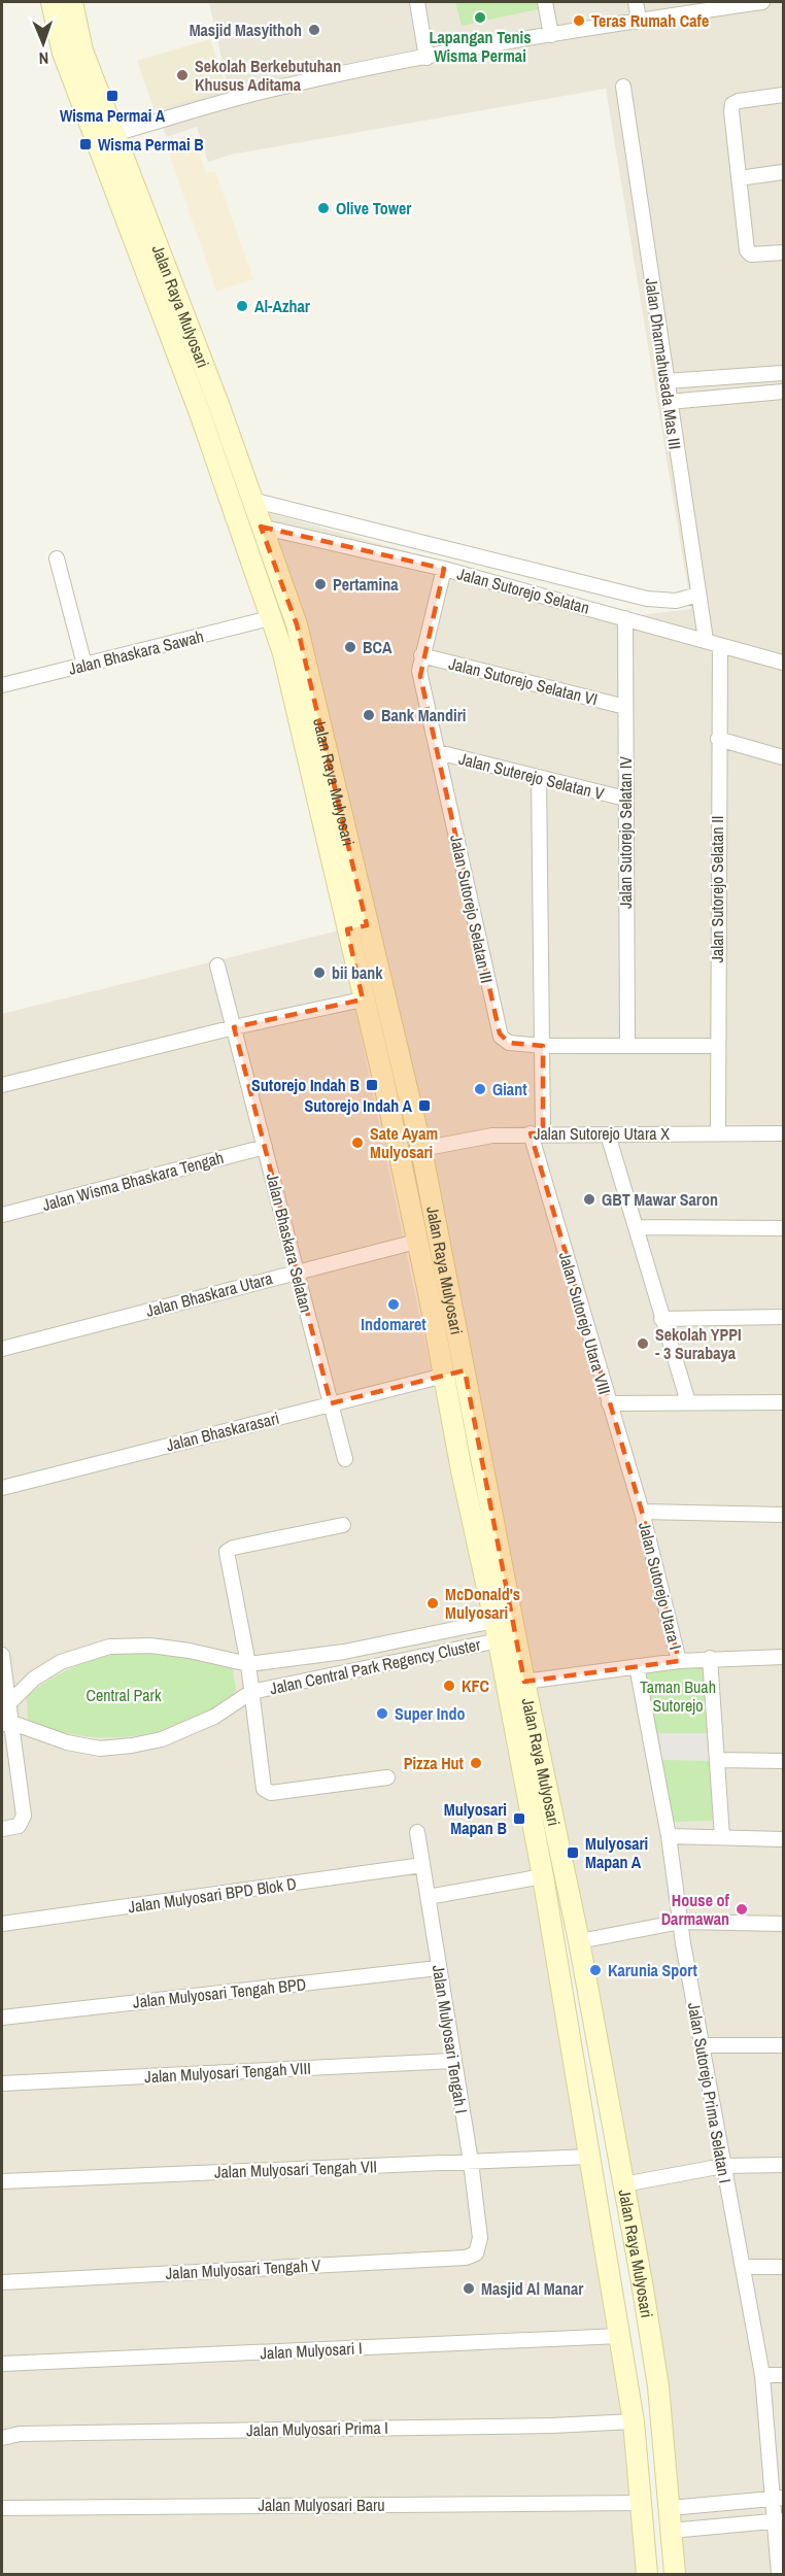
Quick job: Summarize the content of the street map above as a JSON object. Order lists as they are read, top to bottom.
{
  "streets": {
    "main road": ["Jalan Raya Mulyosari"],
    "street": [
      "Jalan Dharmahusada Mas III",
      "Jalan Sutorejo Selatan",
      "Jalan Bhaskara Sawah",
      "Jalan Sutorejo Selatan VI",
      "Jalan Suterejo Selatan V",
      "Jalan Sutorejo Selatan IV",
      "Jalan Sutorejo Selatan II",
      "Jalan Sutorejo Selatan III",
      "Jalan Sutorejo Utara X",
      "Jalan Wisma Bhaskara Tengah",
      "Jalan Bhaskara Selatan",
      "Jalan Bhaskara Utara",
      "Jalan Sutorejo Utara VIII",
      "Jalan Bhaskarasari",
      "Jalan Sutorejo Utara I",
      "Jalan Central Park Regency Cluster",
      "Jalan Mulyosari BPD Blok D",
      "Jalan Mulyosari Tengah BPD",
      "Jalan Mulyosari Tengah I",
      "Jalan Mulyosari Tengah VIII",
      "Jalan Sutorejo Prima Selatan I",
      "Jalan Mulyosari Tengah VII",
      "Jalan Mulyosari Tengah V",
      "Jalan Mulyosari I",
      "Jalan Mulyosari Prima I",
      "Jalan Mulyosari Baru"
    ]
  },
  "crossings": [
    ["Jalan Raya Mulyosari", "Jalan Sutorejo Selatan"],
    ["Jalan Raya Mulyosari", "Jalan Bhaskara Sawah"],
    ["Jalan Raya Mulyosari", "Jalan Sutorejo Utara X"],
    ["Jalan Raya Mulyosari", "Jalan Bhaskara Utara"],
    ["Jalan Raya Mulyosari", "Jalan Bhaskarasari"],
    ["Jalan Raya Mulyosari", "Jalan Central Park Regency Cluster"],
    ["Jalan Raya Mulyosari", "Jalan Mulyosari Tengah VII"],
    ["Jalan Raya Mulyosari", "Jalan Mulyosari I"],
    ["Jalan Raya Mulyosari", "Jalan Mulyosari Prima I"],
    ["Jalan Raya Mulyosari", "Jalan Mulyosari Baru"],
    ["Jalan Dharmahusada Mas III", "Jalan Sutorejo Selatan"],
    ["Jalan Sutorejo Selatan", "Jalan Sutorejo Selatan IV"],
    ["Jalan Sutorejo Selatan", "Jalan Sutorejo Selatan II"],
    ["Jalan Sutorejo Selatan", "Jalan Sutorejo Selatan III"],
    ["Jalan Sutorejo Selatan VI", "Jalan Sutorejo Selatan IV"],
    ["Jalan Sutorejo Selatan VI", "Jalan Sutorejo Selatan III"],
    ["Jalan Suterejo Selatan V", "Jalan Sutorejo Selatan IV"],
    ["Jalan Suterejo Selatan V", "Jalan Sutorejo Selatan III"],
    ["Jalan Suterejo Selatan V", "Jalan Sutorejo Utara VIII"],
    ["Jalan Sutorejo Selatan IV", "Jalan Sutorejo Selatan III"],
    ["Jalan Sutorejo Selatan II", "Jalan Sutorejo Selatan III"],
    ["Jalan Sutorejo Selatan II", "Jalan Sutorejo Utara X"],
    ["Jalan Sutorejo Selatan III", "Jalan Sutorejo Utara VIII"],
    ["Jalan Sutorejo Utara X", "Jalan Sutorejo Utara VIII"],
    ["Jalan Wisma Bhaskara Tengah", "Jalan Bhaskara Selatan"],
    ["Jalan Bhaskara Selatan", "Jalan Bhaskara Utara"],
    ["Jalan Bhaskara Selatan", "Jalan Bhaskarasari"],
    ["Jalan Sutorejo Utara VIII", "Jalan Sutorejo Utara I"],
    ["Jalan Mulyosari BPD Blok D", "Jalan Mulyosari Tengah I"],
    ["Jalan Mulyosari Tengah BPD", "Jalan Mulyosari Tengah I"],
    ["Jalan Mulyosari Tengah I", "Jalan Mulyosari Tengah VIII"],
    ["Jalan Mulyosari Tengah I", "Jalan Mulyosari Tengah VII"],
    ["Jalan Mulyosari Tengah I", "Jalan Mulyosari Tengah V"]
  ],
  "parks": ["Taman Buah Sutorejo", "Central Park"],
  "places": {
    "other": [
      "Lapangan Tenis Wisma Permai",
      "Teras Rumah Cafe",
      "Masjid Masyithoh",
      "Sekolah Berkebutuhan Khusus Aditama",
      "Olive Tower",
      "Al-Azhar",
      "Pertamina",
      "BCA",
      "Bank Mandiri",
      "bii bank",
      "Giant",
      "Sate Ayam Mulyosari",
      "GBT Mawar Saron",
      "Indomaret",
      "Sekolah YPPI - 3 Surabaya",
      "McDonald's Mulyosari",
      "KFC",
      "Super Indo",
      "Pizza Hut",
      "House of Darmawan",
      "Karunia Sport",
      "Masjid Al Manar"
    ],
    "transit": [
      "Wisma Permai A",
      "Wisma Permai B",
      "Sutorejo Indah B",
      "Sutorejo Indah A",
      "Mulyosari Mapan B",
      "Mulyosari Mapan A"
    ]
  },
  "north": "bottom"
}
